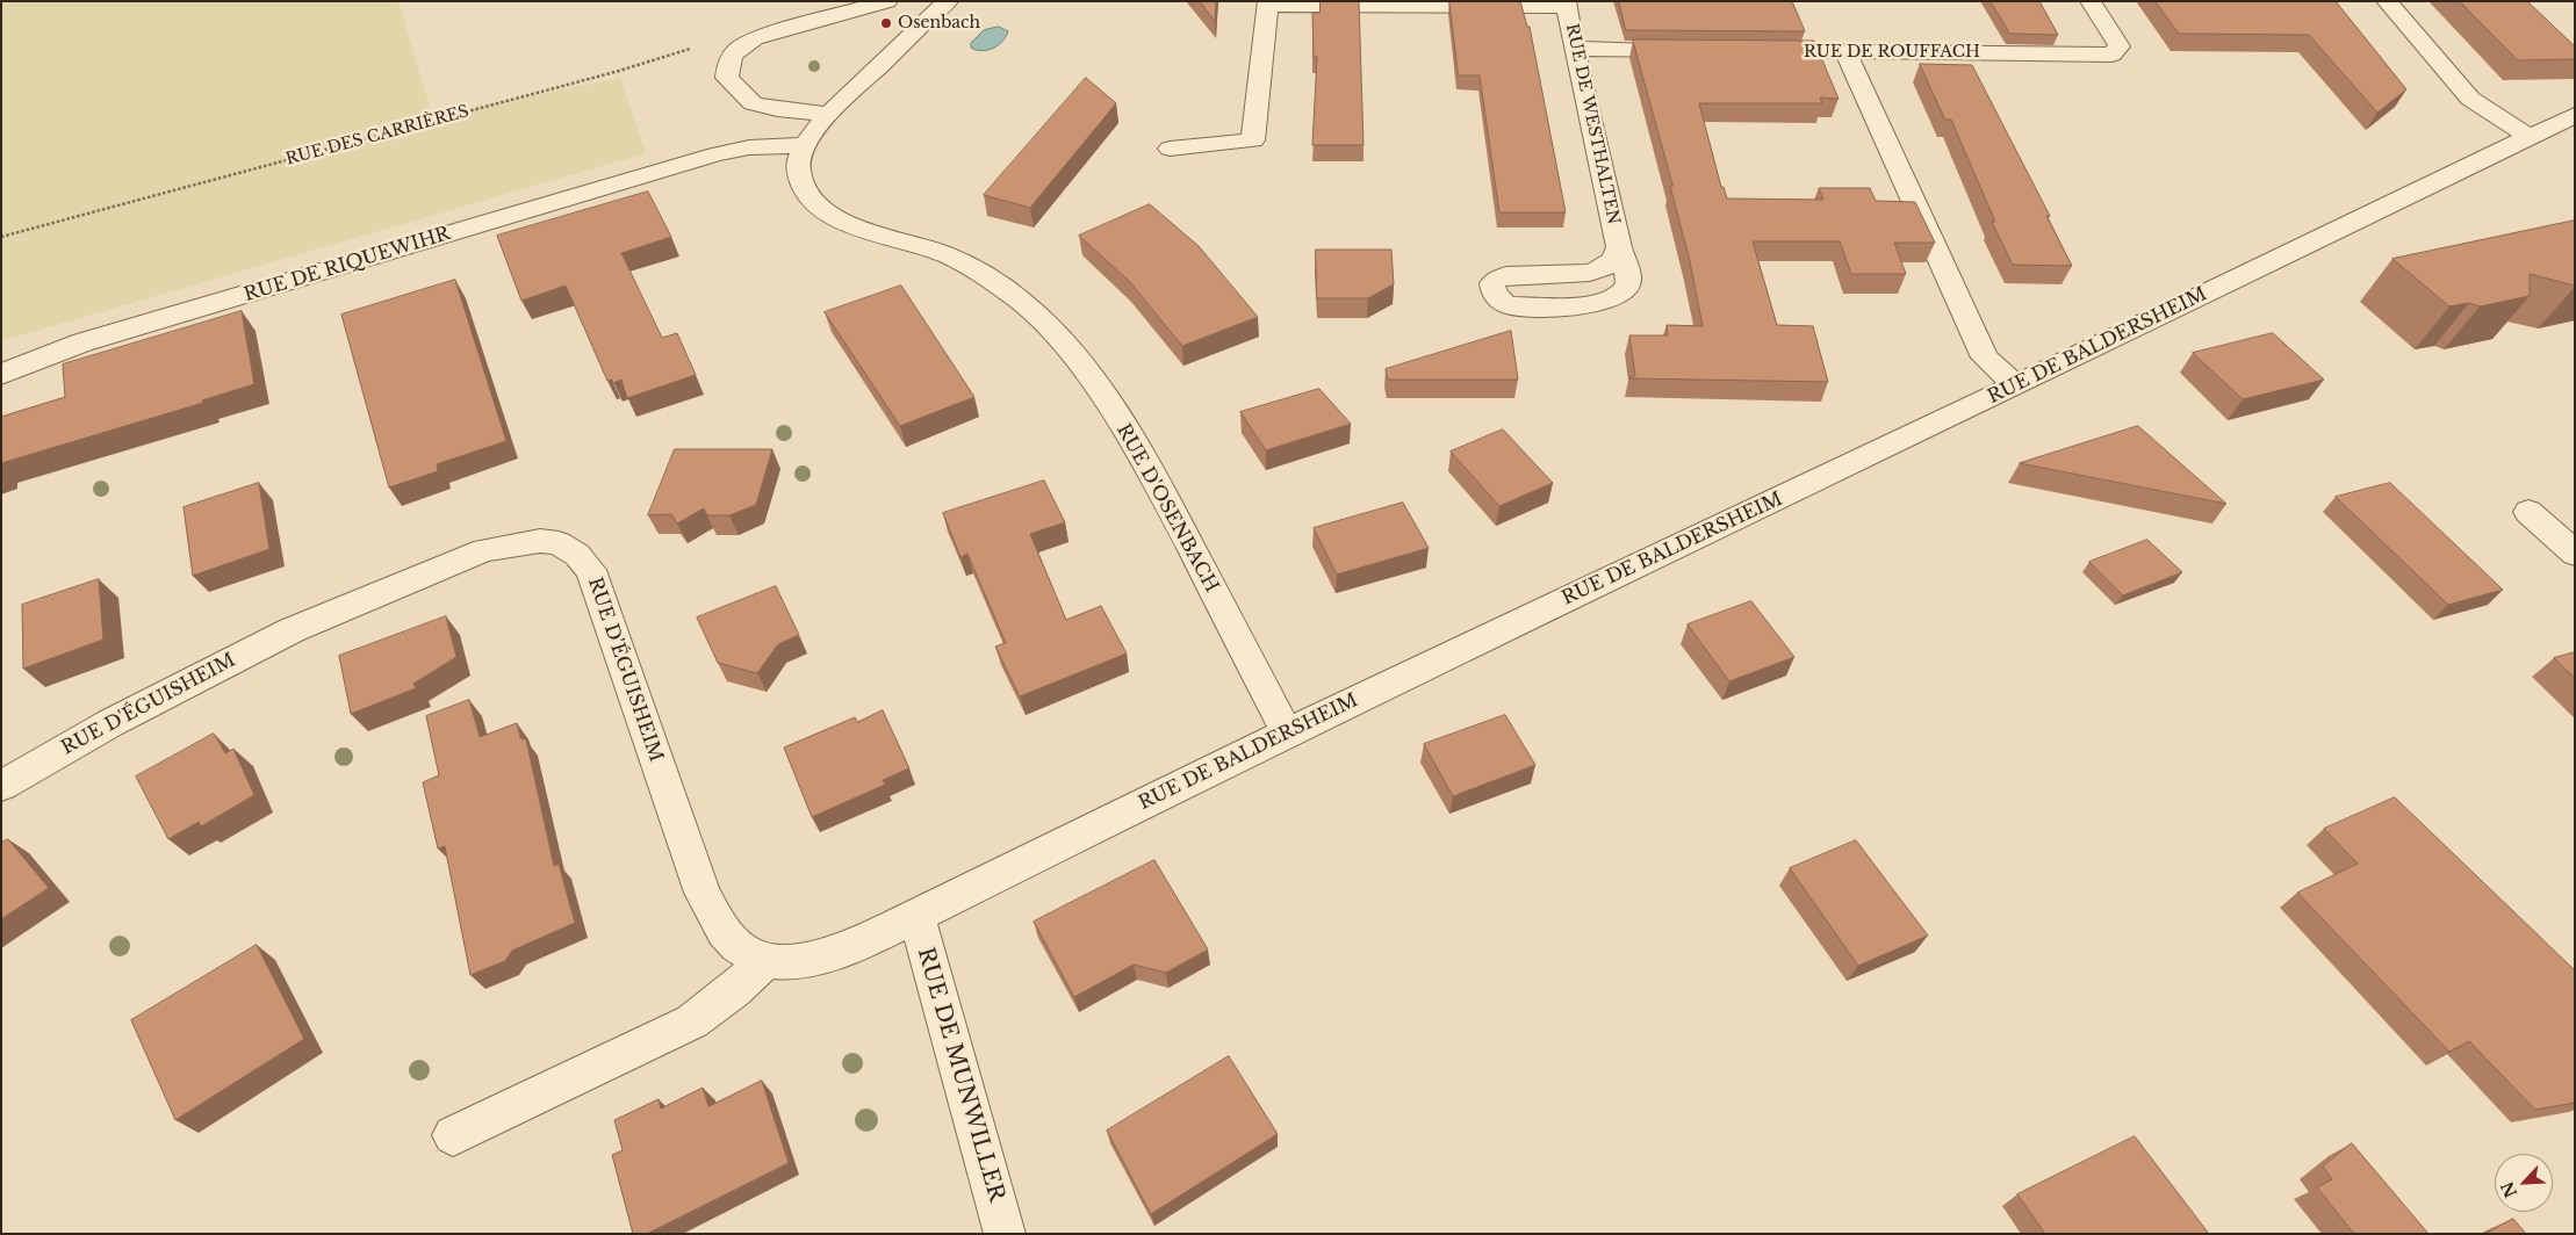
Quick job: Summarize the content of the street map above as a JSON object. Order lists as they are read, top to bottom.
{
  "streets": {
    "street": [
      "RUE DE ROUFFACH",
      "RUE DE WESTHALTEN",
      "RUE DE RIQUEWIHR",
      "RUE DE BALDERSHEIM",
      "RUE D'OSENBACH",
      "RUE D'ÉGUISHEIM",
      "RUE DE MUNWILLER"
    ],
    "path": ["RUE DES CARRIÈRES"]
  },
  "crossings": [
    ["RUE DE RIQUEWIHR", "RUE D'OSENBACH"],
    ["RUE DE BALDERSHEIM", "RUE D'OSENBACH"],
    ["RUE DE BALDERSHEIM", "RUE D'ÉGUISHEIM"],
    ["RUE DE BALDERSHEIM", "RUE DE MUNWILLER"]
  ],
  "places": ["Osenbach"],
  "north": "bottom left"
}
